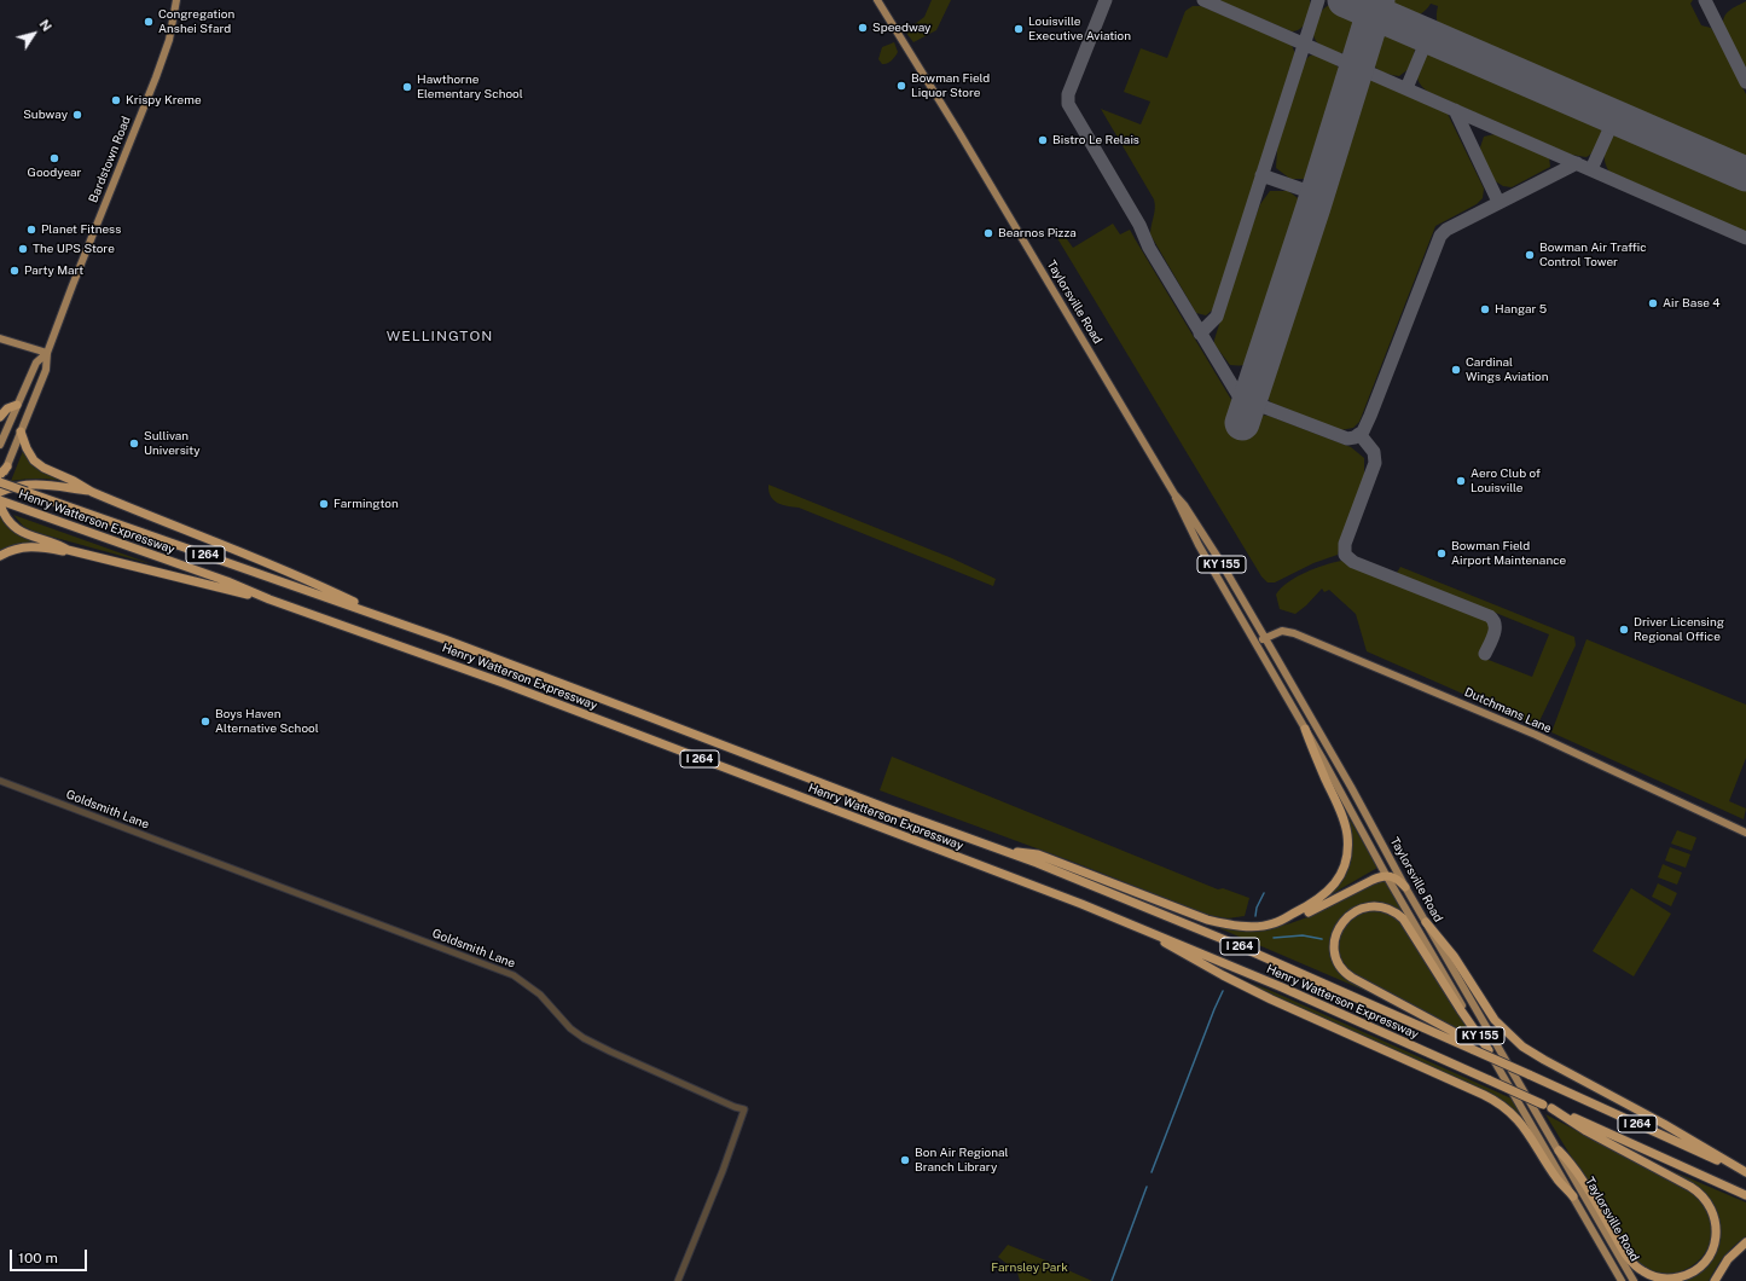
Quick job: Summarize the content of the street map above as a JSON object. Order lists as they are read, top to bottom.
{
  "streets": {
    "highway": ["Henry Watterson Expressway", "I 264"],
    "main road": [
      "Bardstown Road",
      "Taylorsville Road",
      "KY 155",
      "Dutchmans Lane"
    ],
    "street": ["Goldsmith Lane"]
  },
  "crossings": [
    ["Bardstown Road", "Henry Watterson Expressway"],
    ["Taylorsville Road", "Dutchmans Lane"]
  ],
  "districts": ["WELLINGTON"],
  "parks": ["Farnsley Park"],
  "places": [
    "Congregation Anshei Sfard",
    "Speedway",
    "Louisville Executive Aviation",
    "Bowman Field Liquor Store",
    "Hawthorne Elementary School",
    "Krispy Kreme",
    "Subway",
    "Bistro Le Relais",
    "Goodyear",
    "Planet Fitness",
    "Bearnos Pizza",
    "The UPS Store",
    "Bowman Air Traffic Control Tower",
    "Party Mart",
    "Air Base 4",
    "Hangar 5",
    "Cardinal Wings Aviation",
    "Sullivan University",
    "Aero Club of Louisville",
    "Farmington",
    "Bowman Field Airport Maintenance",
    "Driver Licensing Regional Office",
    "Boys Haven Alternative School",
    "Bon Air Regional Branch Library"
  ],
  "scale_bar": "100 m",
  "north": "top right"
}
